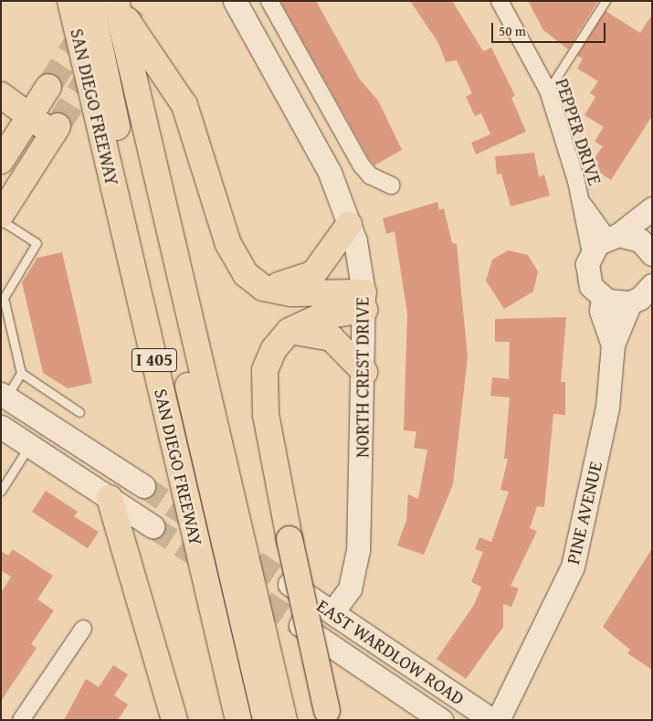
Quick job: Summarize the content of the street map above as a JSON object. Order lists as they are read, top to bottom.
{
  "streets": {
    "main road": ["SAN DIEGO FREEWAY", "I 405"],
    "street": [
      "PEPPER DRIVE",
      "NORTH CREST DRIVE",
      "PINE AVENUE",
      "EAST WARDLOW ROAD"
    ]
  },
  "crossings": [
    ["NORTH CREST DRIVE", "EAST WARDLOW ROAD"]
  ],
  "scale_bar": "50 m"
}
